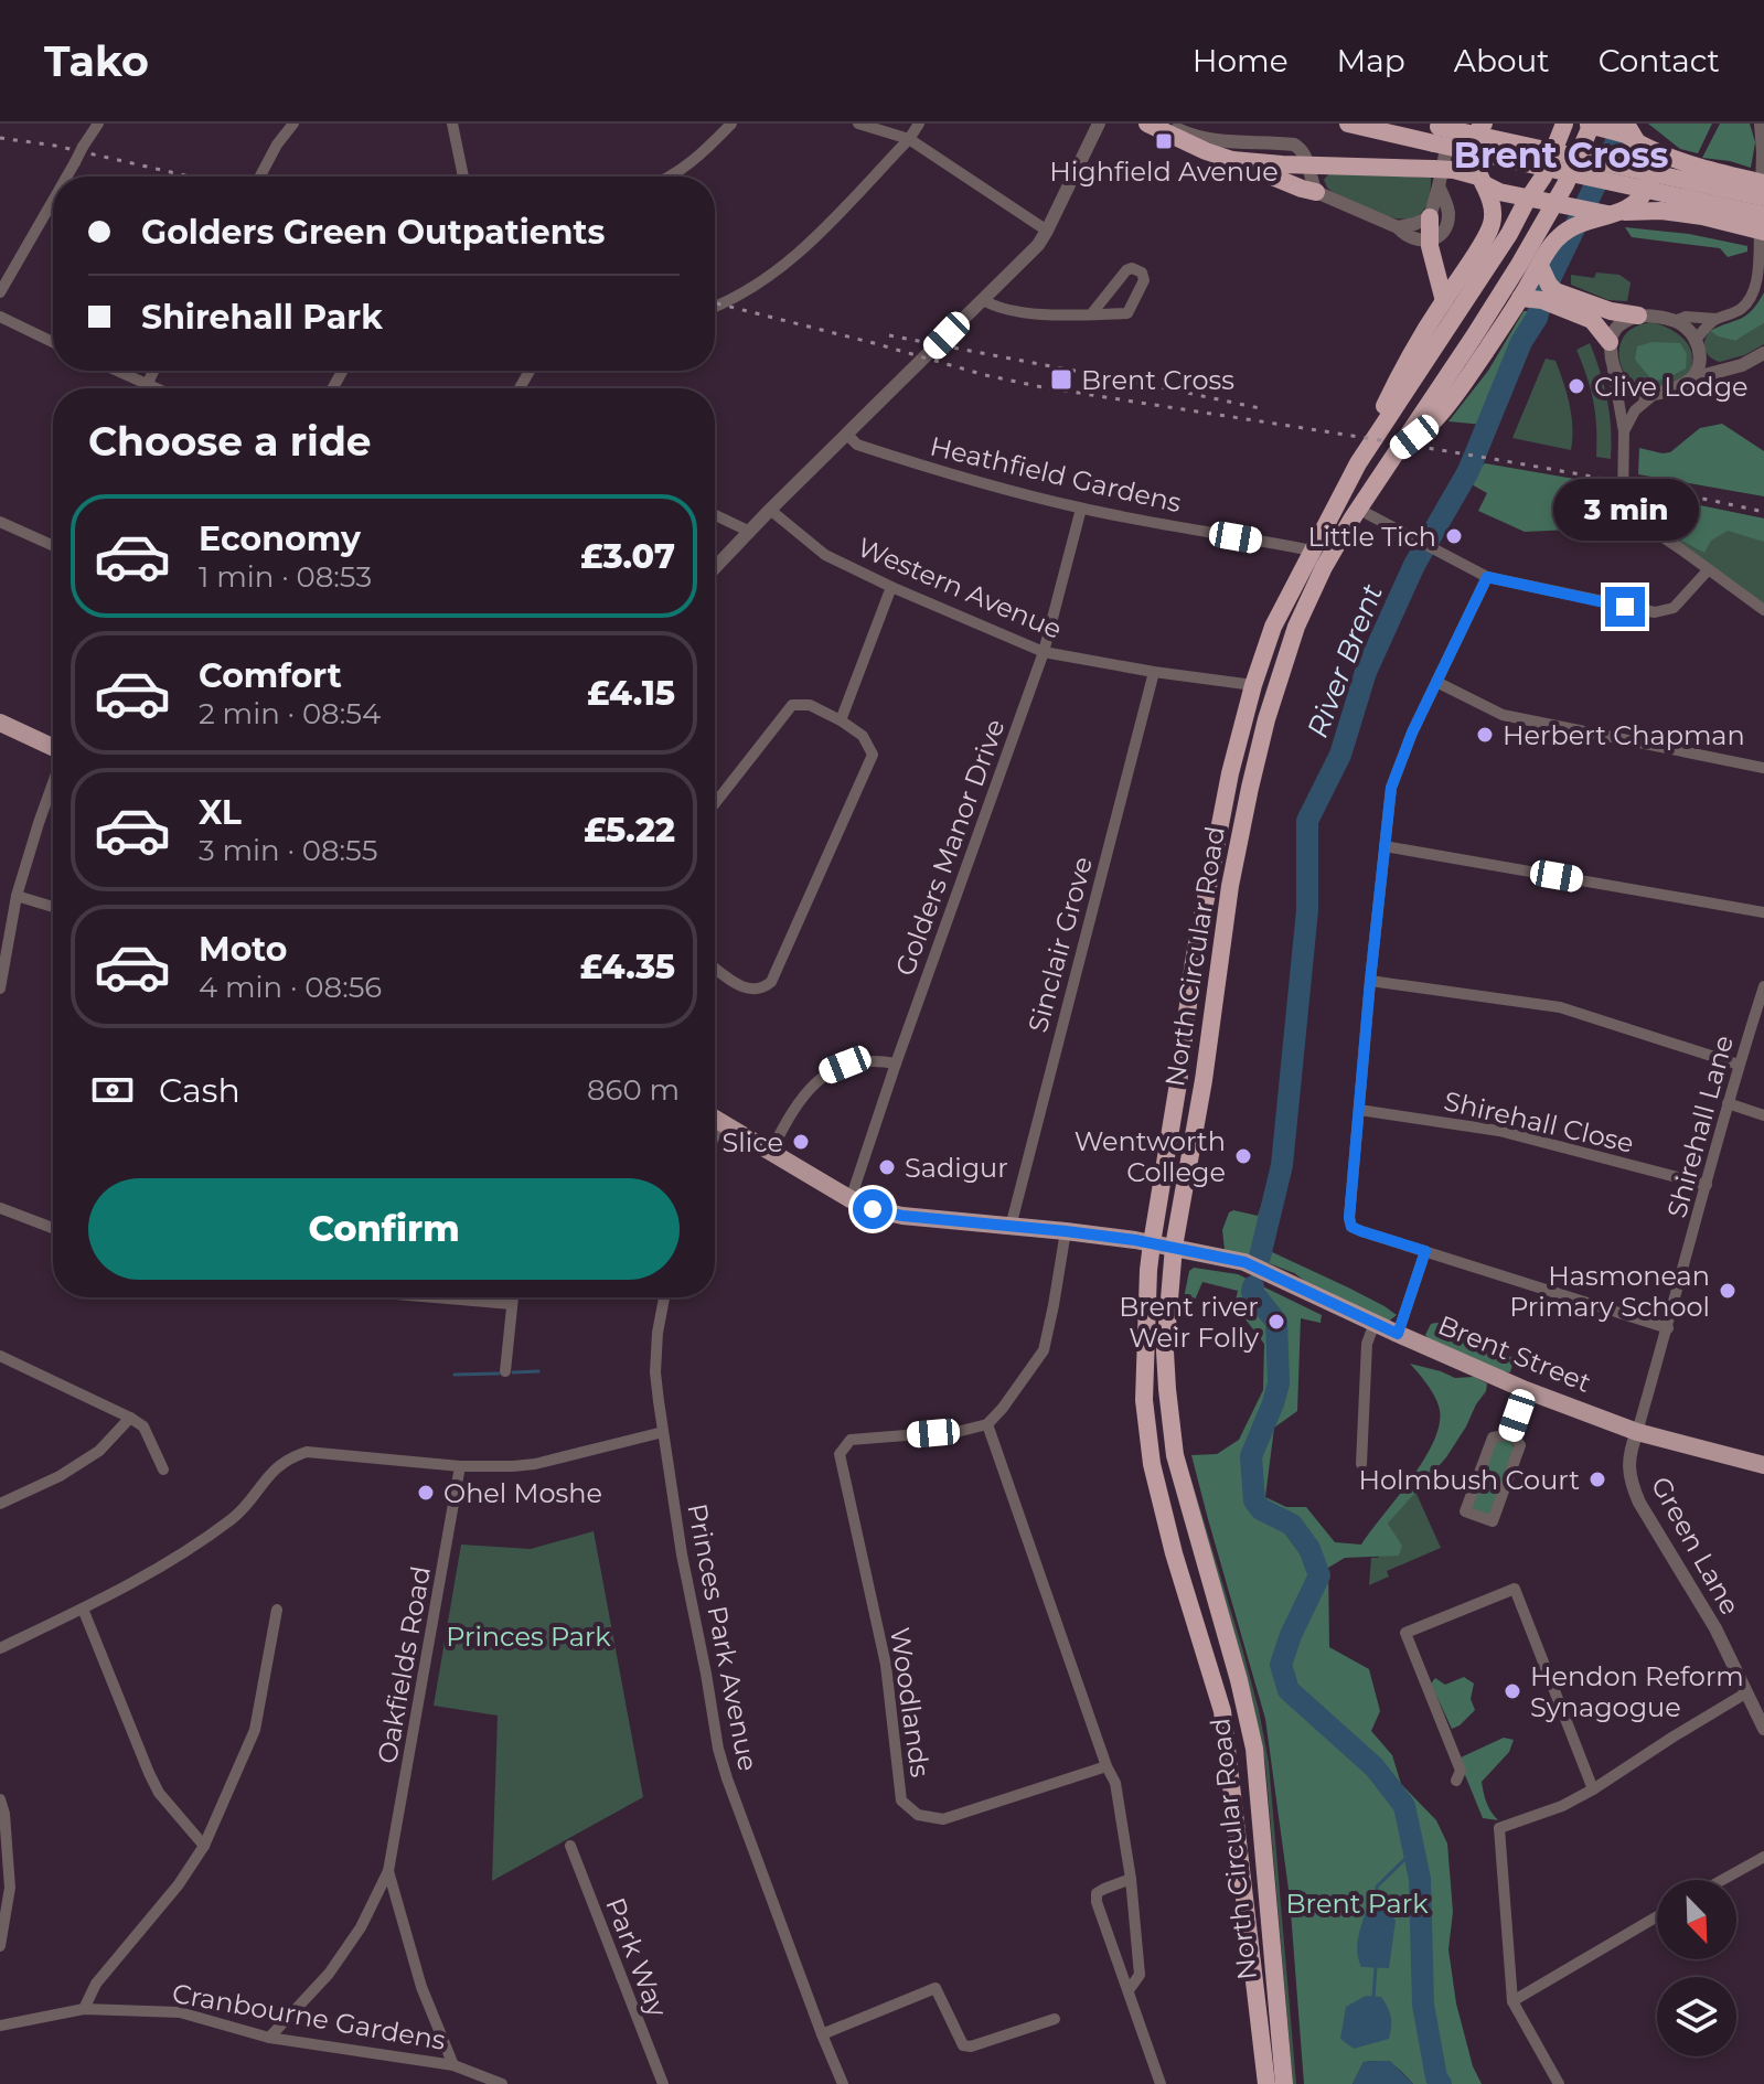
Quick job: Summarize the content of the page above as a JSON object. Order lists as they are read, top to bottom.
{
  "streets": {
    "highway": ["North Circular Road"],
    "main road": ["Brent Street"],
    "street": [
      "Heathfield Gardens",
      "Western Avenue",
      "Golders Manor Drive",
      "Sinclair Grove",
      "Shirehall Close",
      "Shirehall Lane",
      "Green Lane",
      "Princes Park Avenue",
      "Oakfields Road",
      "Woodlands",
      "Park Way",
      "Cranbourne Gardens"
    ]
  },
  "crossings": [
    ["Heathfield Gardens", "Golders Manor Drive"],
    ["Heathfield Gardens", "North Circular Road"],
    ["Western Avenue", "Golders Manor Drive"],
    ["Western Avenue", "Sinclair Grove"],
    ["Western Avenue", "North Circular Road"],
    ["Golders Manor Drive", "Brent Street"],
    ["Sinclair Grove", "Brent Street"],
    ["North Circular Road", "Brent Street"],
    ["Shirehall Close", "Shirehall Lane"],
    ["Shirehall Lane", "Brent Street"],
    ["Shirehall Lane", "Green Lane"],
    ["Brent Street", "Green Lane"],
    ["Oakfields Road", "Cranbourne Gardens"]
  ],
  "districts": ["Brent Cross"],
  "water": ["River Brent"],
  "parks": ["Princes Park", "Brent Park"],
  "places": {
    "transit": ["Highfield Avenue", "Brent Cross"],
    "other": [
      "Clive Lodge",
      "Little Tich",
      "Herbert Chapman",
      "Slice",
      "Wentworth College",
      "Sadigur",
      "Hasmonean Primary School",
      "Brent river Weir Folly",
      "Holmbush Court",
      "Ohel Moshe",
      "Hendon Reform Synagogue"
    ]
  },
  "north": "bottom right",
  "page": {
    "header": "Tako",
    "nav": [
      "Home",
      "Map",
      "About",
      "Contact"
    ],
    "banner": ["Golders Green Outpatients", "Shirehall Park"],
    "heading": "Choose a ride",
    "bubble": "3 min",
    "list": [
      {
        "name": "Economy",
        "note": "1 min · 08:53",
        "value": "£3.07"
      },
      {
        "name": "Comfort",
        "note": "2 min · 08:54",
        "value": "£4.15"
      },
      {
        "name": "XL",
        "note": "3 min · 08:55",
        "value": "£5.22"
      },
      {
        "name": "Moto",
        "note": "4 min · 08:56",
        "value": "£4.35"
      }
    ],
    "pay": ["Cash", "860 m"],
    "buttons": "Confirm"
  }
}
